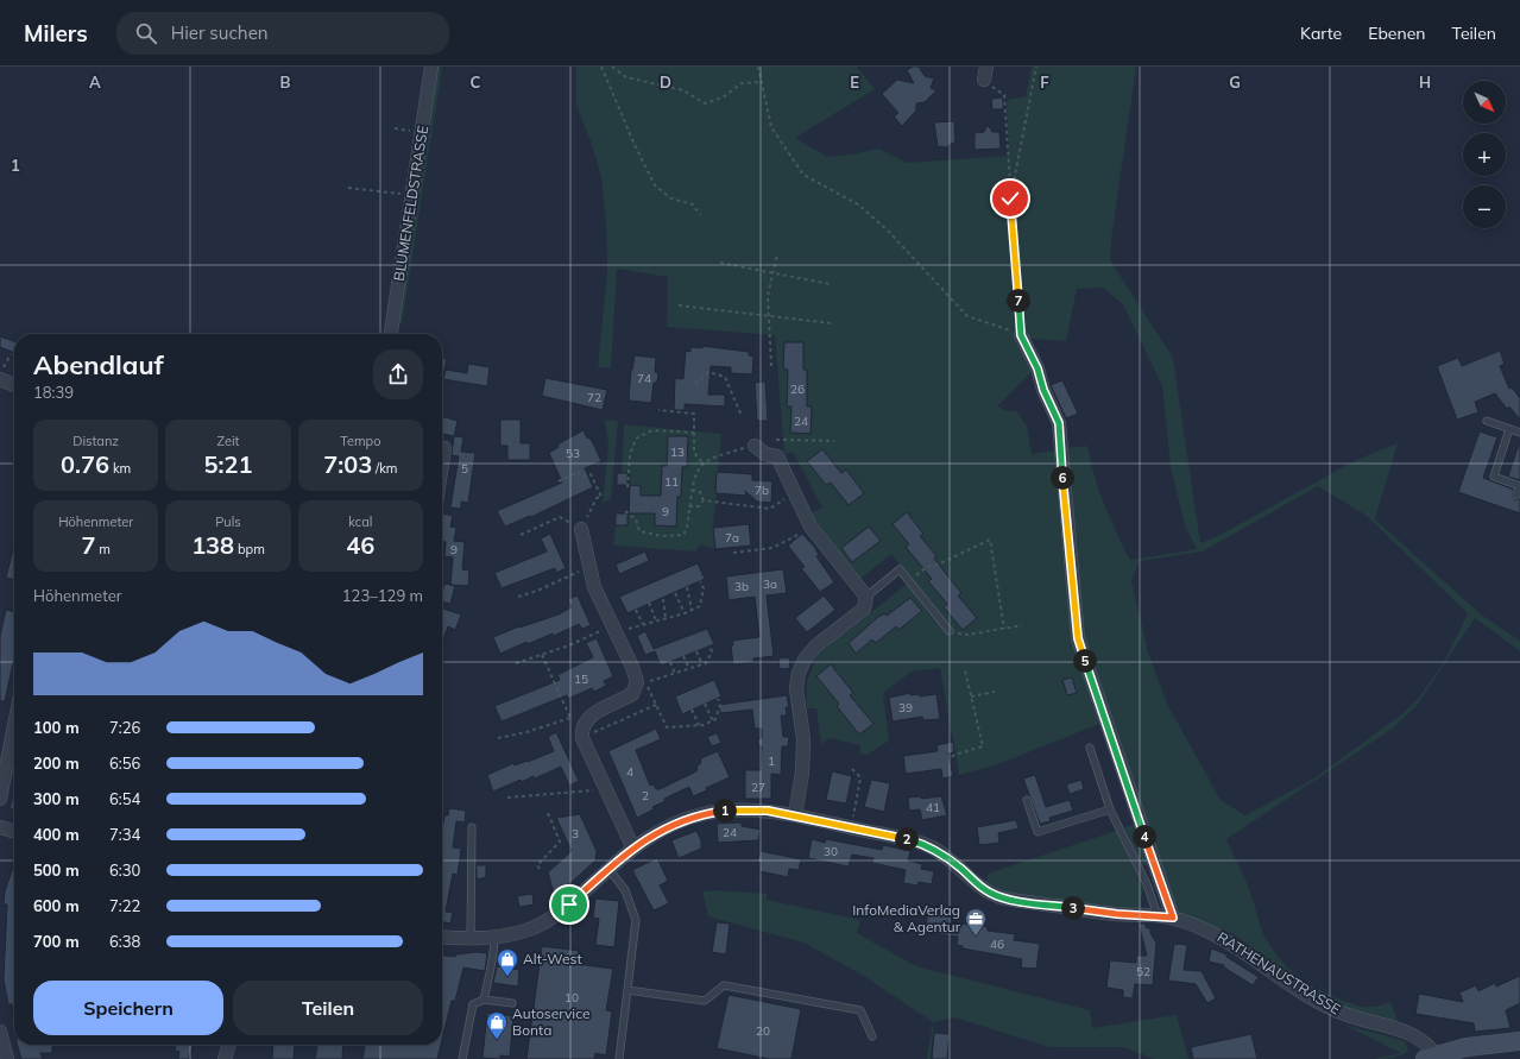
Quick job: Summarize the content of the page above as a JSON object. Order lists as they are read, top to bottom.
{
  "streets": {
    "street": ["BLUMENFELDSTRASSE", "RATHENAUSTRASSE"]
  },
  "places": {
    "office": ["InfoMediaVerlag & Agentur"],
    "shop": ["Alt-West", "Autoservice Bonta"]
  },
  "house_numbers": [
    "74",
    "26",
    "72",
    "24",
    "13",
    "53",
    "5",
    "11",
    "7b",
    "9",
    "7a",
    "9",
    "3a",
    "3b",
    "15",
    "39",
    "1",
    "4",
    "27",
    "2",
    "41",
    "24",
    "3",
    "30",
    "46",
    "52",
    "10",
    "20"
  ],
  "north": "bottom right",
  "page": {
    "header": "Milers",
    "search": "Hier suchen",
    "nav": ["Karte", "Ebenen", "Teilen"],
    "map_buttons": ["+", "−"],
    "pins": [
      "7",
      "6",
      "5",
      "1",
      "4",
      "2",
      "3"
    ],
    "heading": ["Abendlauf", "18:39"],
    "stats": [
      ["Distanz", "0.76 km"],
      ["Zeit", "5:21"],
      ["Tempo", "7:03 /km"],
      ["Höhenmeter", "7 m"],
      ["Puls", "138 bpm"],
      ["kcal", "46"]
    ],
    "chart": ["Höhenmeter", "123–129 m"],
    "list": [
      {
        "name": "100 m",
        "note": "7:26"
      },
      {
        "name": "200 m",
        "note": "6:56"
      },
      {
        "name": "300 m",
        "note": "6:54"
      },
      {
        "name": "400 m",
        "note": "7:34"
      },
      {
        "name": "500 m",
        "note": "6:30"
      },
      {
        "name": "600 m",
        "note": "7:22"
      },
      {
        "name": "700 m",
        "note": "6:38"
      }
    ],
    "buttons": ["Speichern", "Teilen"]
  },
  "grid": {
    "columns": [
      "A",
      "B",
      "C",
      "D",
      "E",
      "F",
      "G",
      "H"
    ],
    "rows": ["1"]
  }
}
